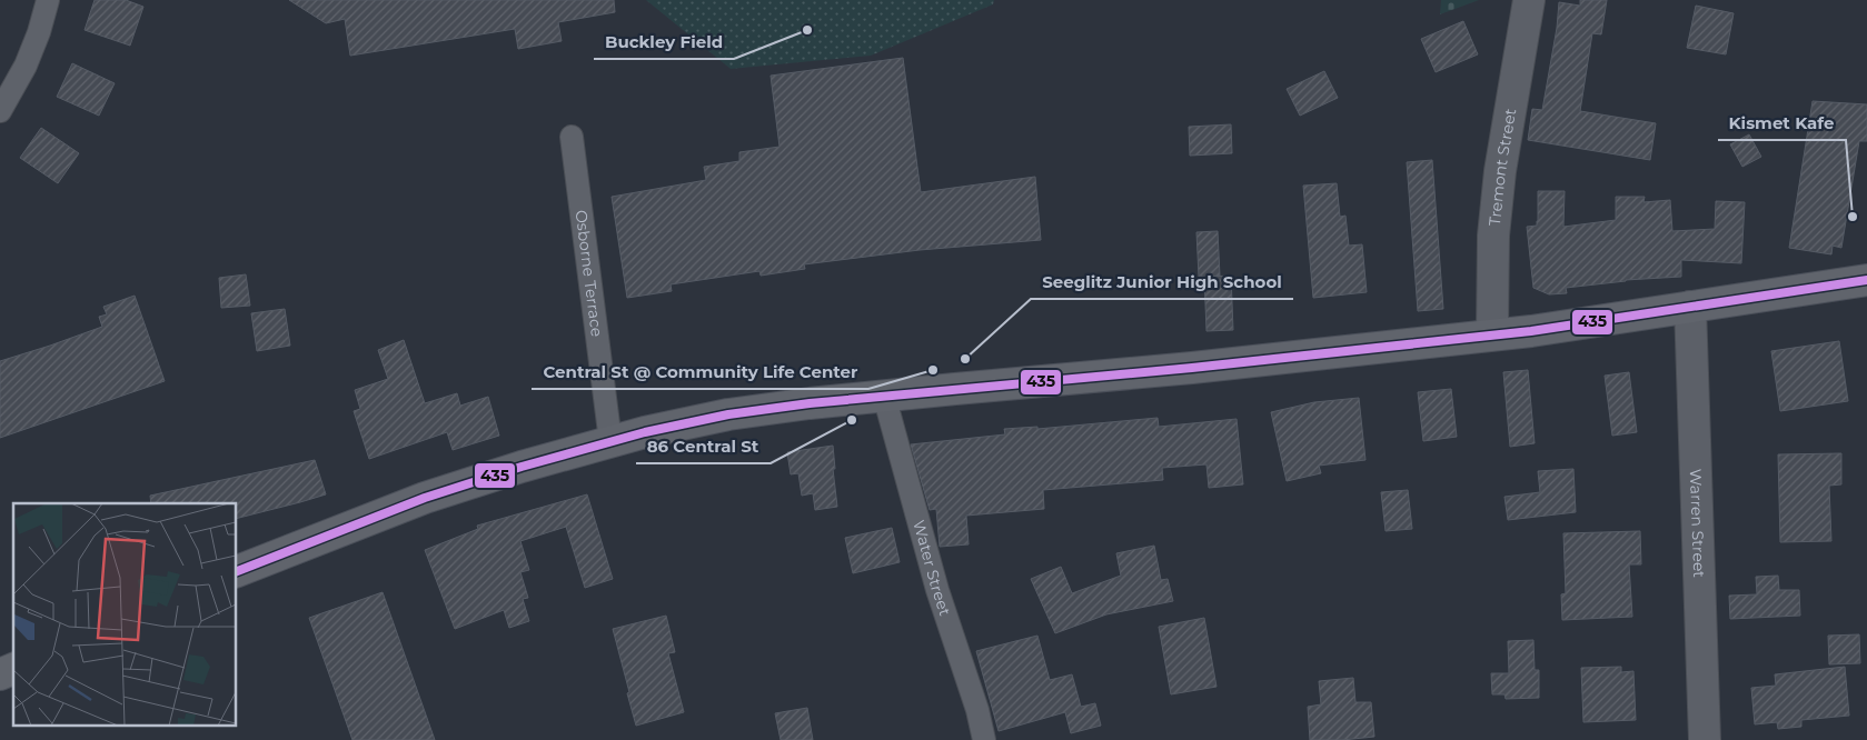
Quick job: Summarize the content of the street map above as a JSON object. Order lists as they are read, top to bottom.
{
  "streets": {
    "street": [
      "Tremont Street",
      "Osborne Terrace",
      "Warren Street",
      "Water Street"
    ]
  },
  "places": [
    "Buckley Field",
    "Kismet Kafe",
    "Seeglitz Junior High School",
    "Central St @ Community Life Center",
    "86 Central St"
  ],
  "lines": ["transit line 435"]
}
